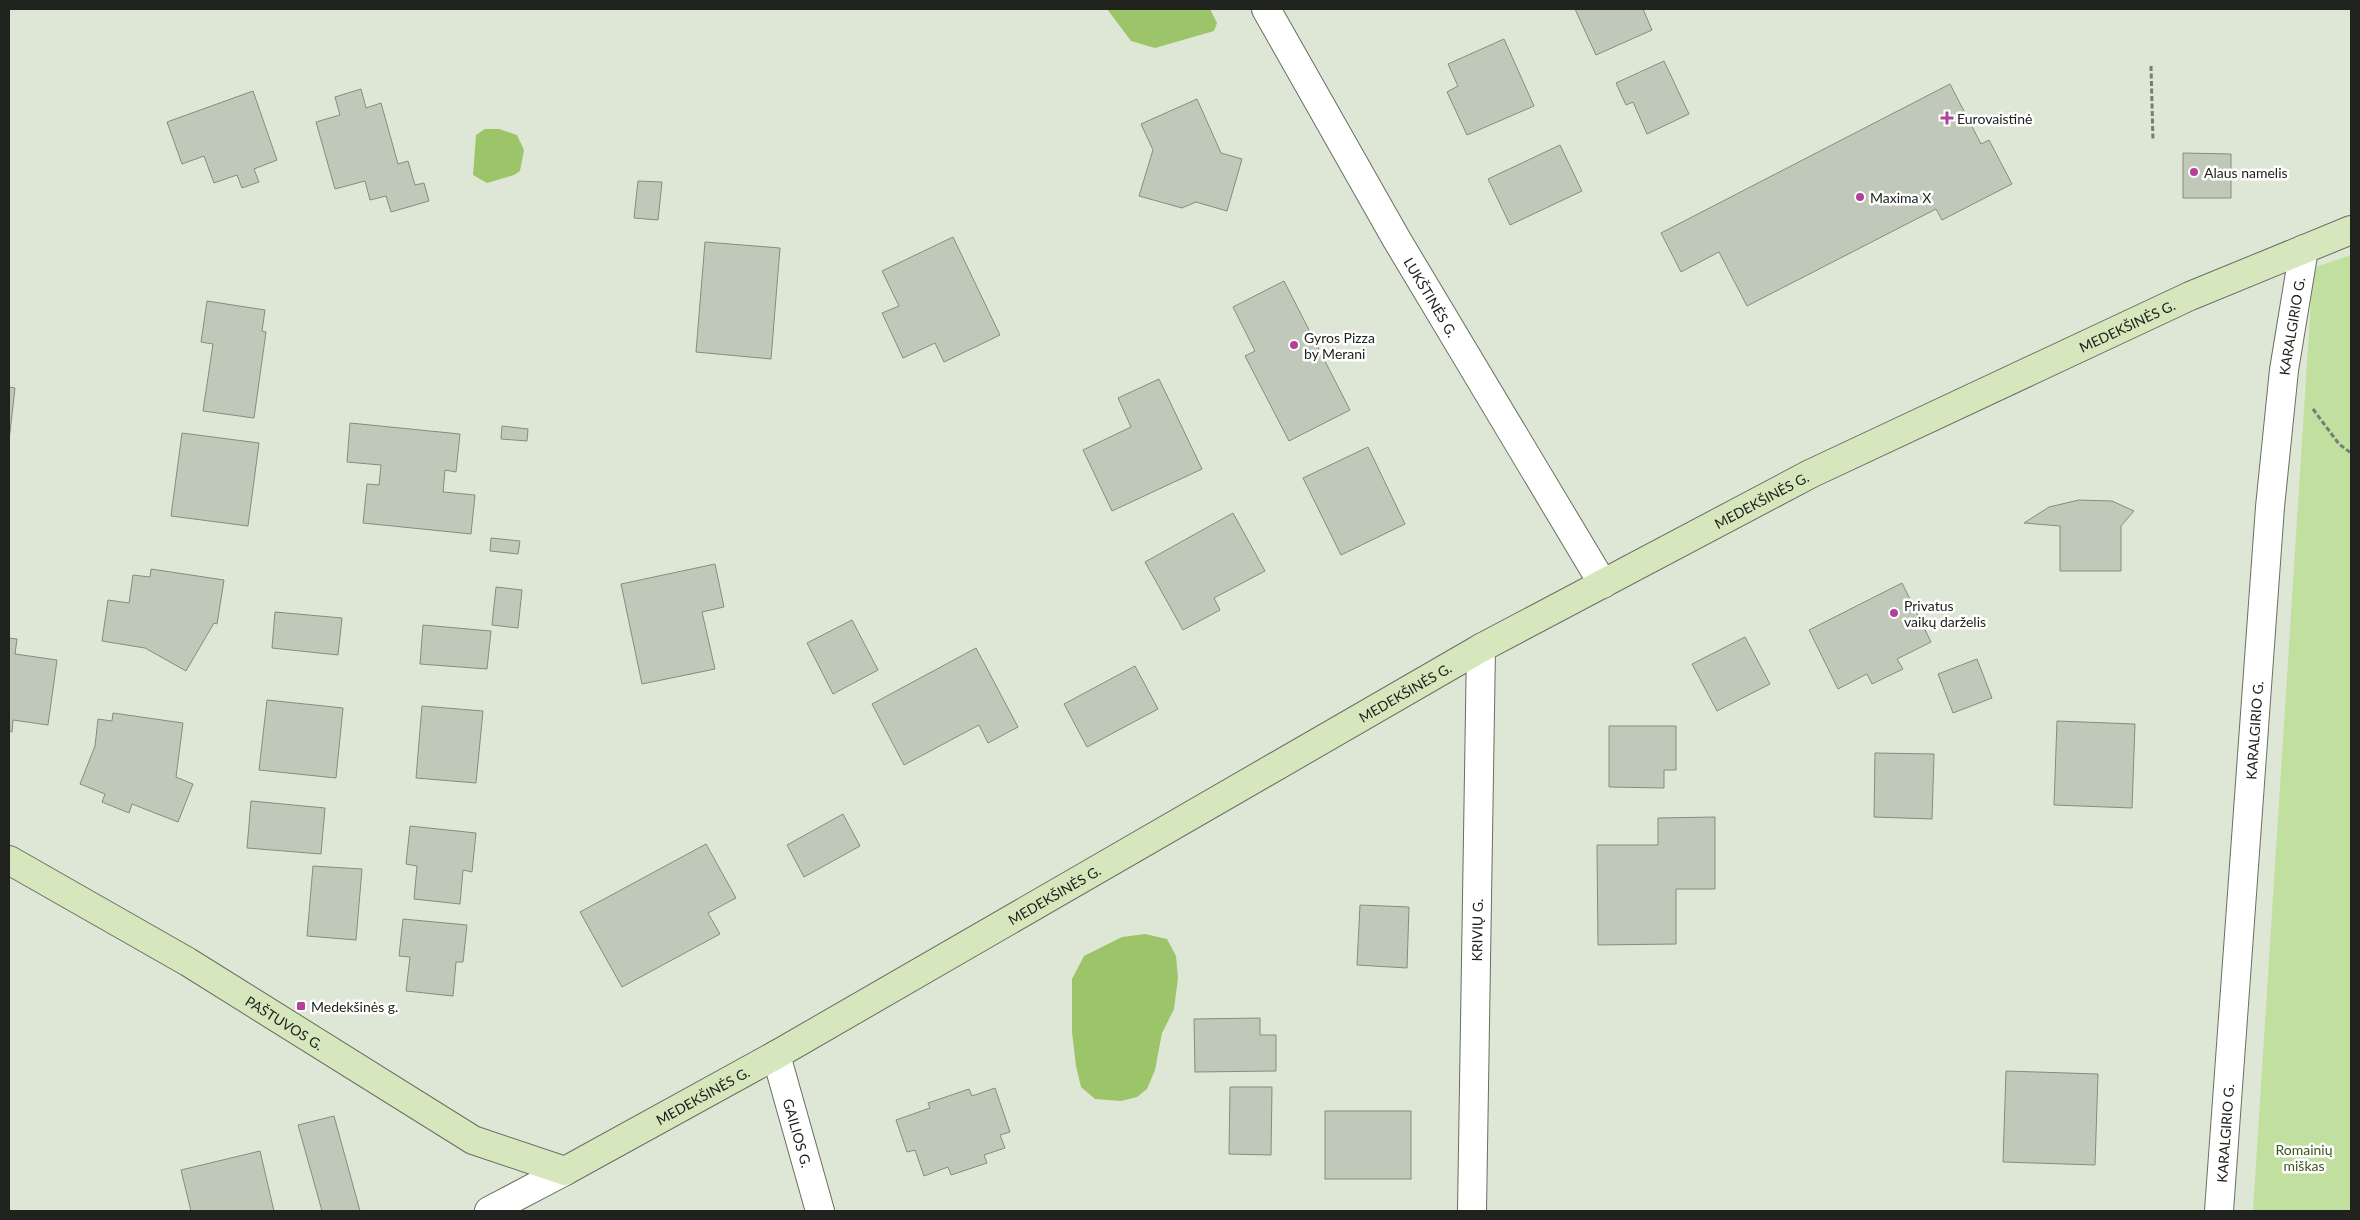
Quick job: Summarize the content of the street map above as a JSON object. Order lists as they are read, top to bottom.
{
  "streets": {
    "street": [
      "LUKŠTINĖS G.",
      "MEDEKŠINĖS G.",
      "KARALGIRIO G.",
      "KRIVIŲ G.",
      "PAŠTUVOS G.",
      "GAILIOS G."
    ]
  },
  "crossings": [
    ["LUKŠTINĖS G.", "MEDEKŠINĖS G."],
    ["MEDEKŠINĖS G.", "KARALGIRIO G."],
    ["MEDEKŠINĖS G.", "KRIVIŲ G."],
    ["MEDEKŠINĖS G.", "PAŠTUVOS G."],
    ["MEDEKŠINĖS G.", "GAILIOS G."]
  ],
  "parks": ["Romainių miškas"],
  "places": {
    "health": ["Eurovaistinė"],
    "other": [
      "Alaus namelis",
      "Maxima X",
      "Gyros Pizza by Merani",
      "Privatus vaikų darželis"
    ],
    "transit": ["Medekšinės g."]
  }
}
